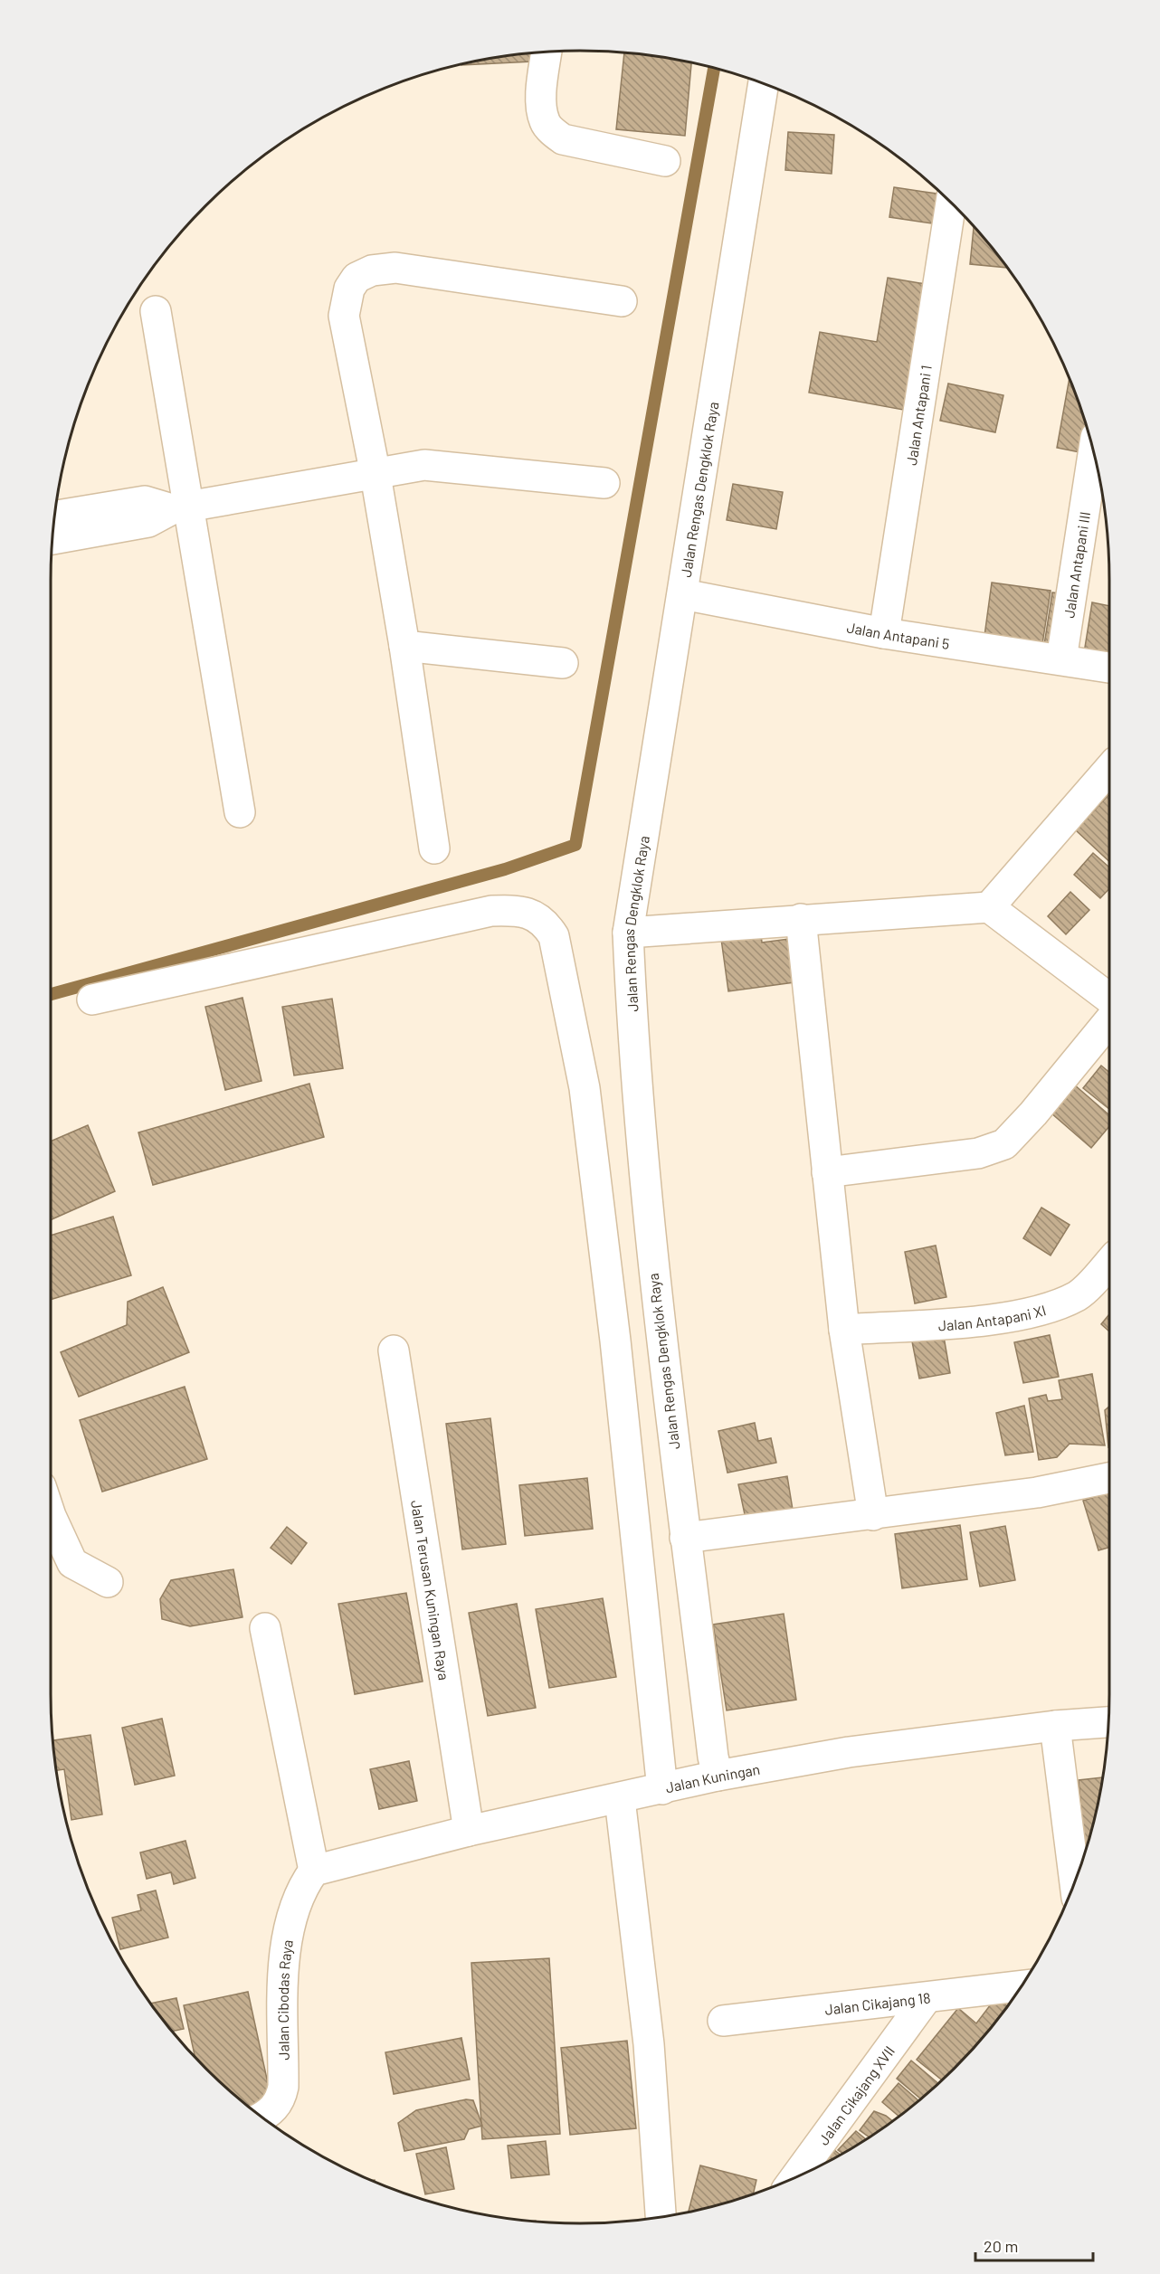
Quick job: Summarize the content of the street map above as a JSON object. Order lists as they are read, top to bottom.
{
  "streets": {
    "street": [
      "Jalan Antapani 1",
      "Jalan Rengas Dengklok Raya",
      "Jalan Antapani III",
      "Jalan Antapani 5",
      "Jalan Antapani XI",
      "Jalan Terusan Kuningan Raya",
      "Jalan Kuningan",
      "Jalan Cibodas Raya",
      "Jalan Cikajang 18",
      "Jalan Cikajang XVII"
    ]
  },
  "crossings": [
    ["Jalan Antapani 1", "Jalan Antapani 5"],
    ["Jalan Rengas Dengklok Raya", "Jalan Antapani 5"],
    ["Jalan Rengas Dengklok Raya", "Jalan Kuningan"],
    ["Jalan Antapani III", "Jalan Antapani 5"],
    ["Jalan Terusan Kuningan Raya", "Jalan Kuningan"],
    ["Jalan Kuningan", "Jalan Cibodas Raya"],
    ["Jalan Cikajang 18", "Jalan Cikajang XVII"]
  ],
  "scale_bar": "20 m"
}
